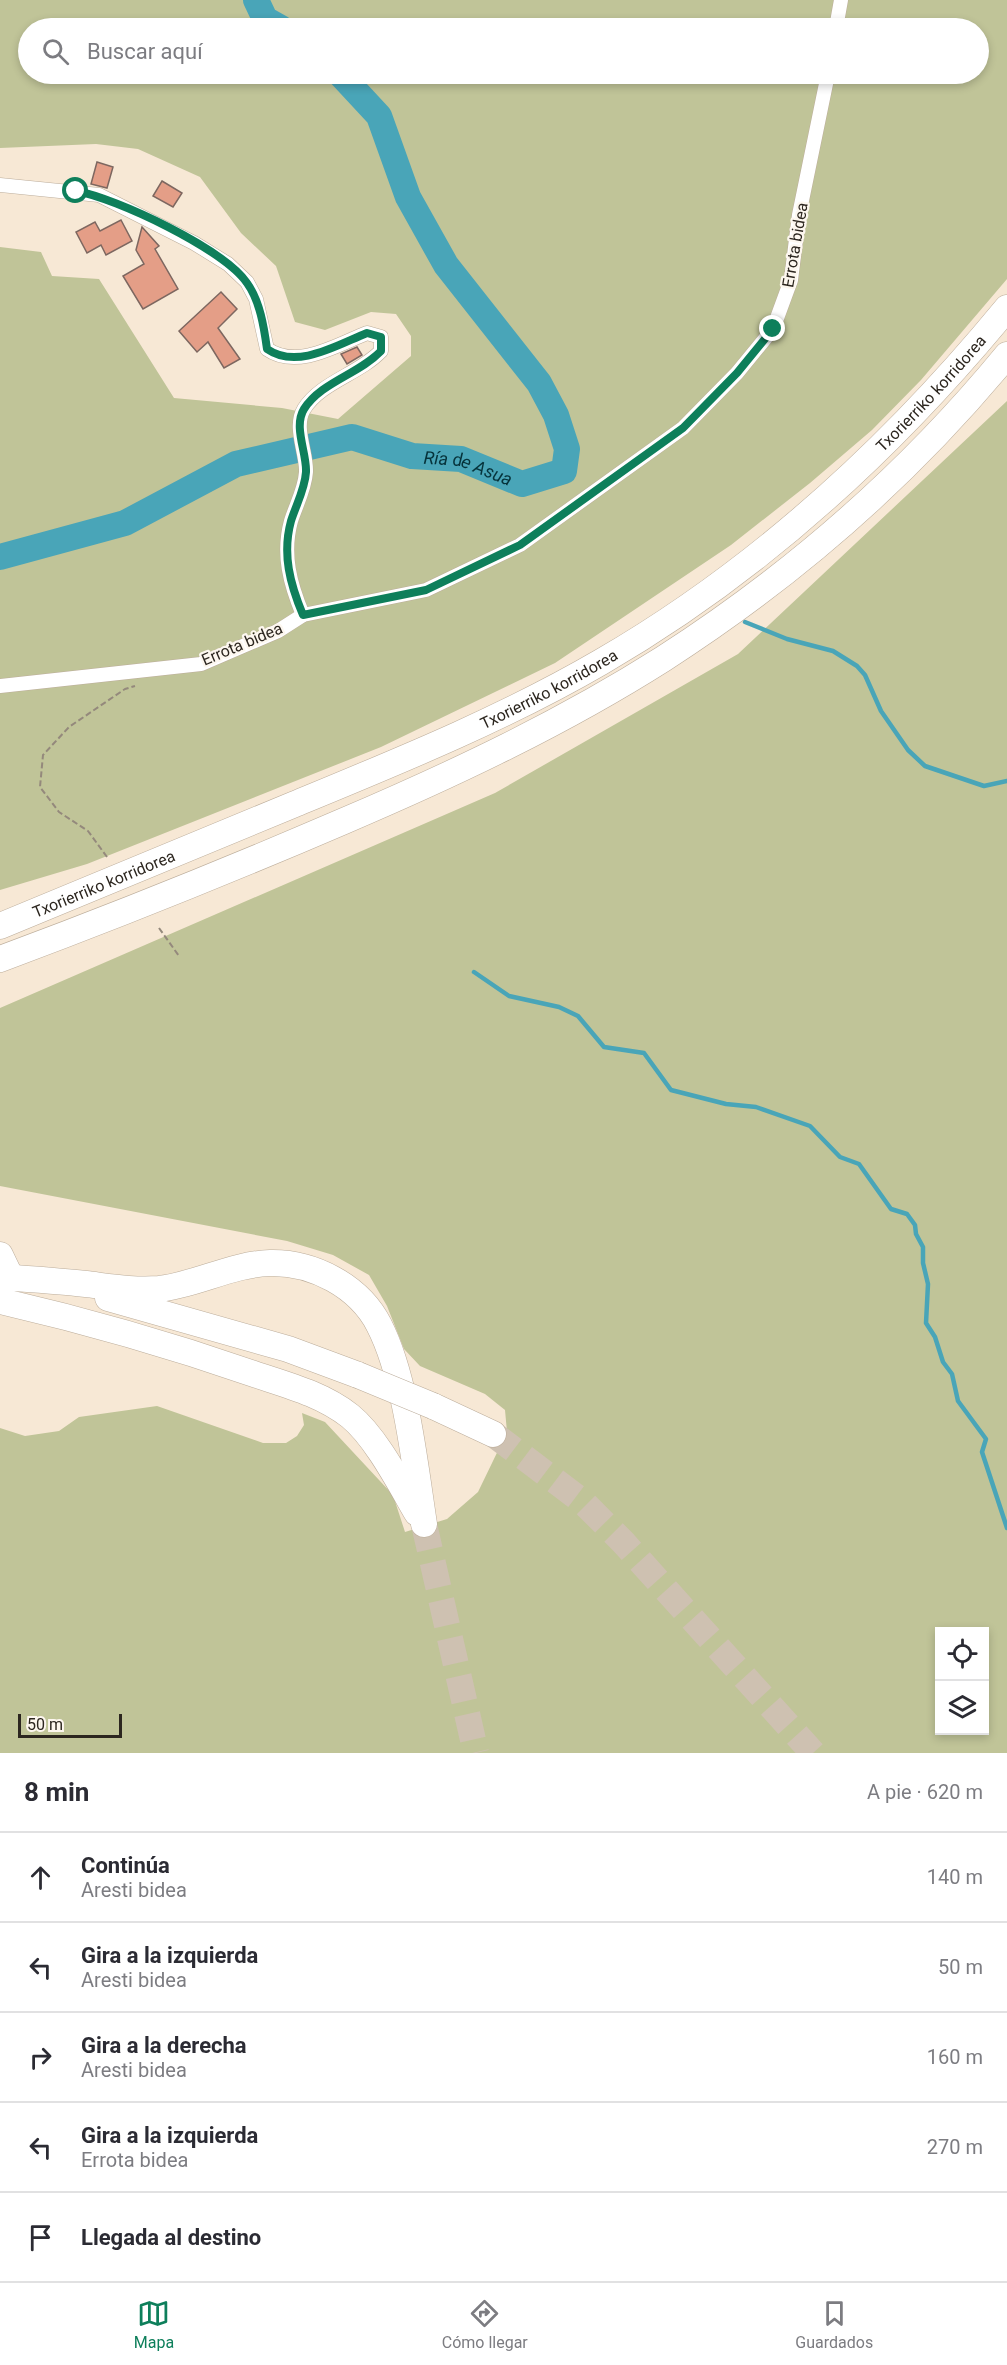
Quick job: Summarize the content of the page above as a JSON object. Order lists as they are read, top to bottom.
{
  "streets": {
    "highway": ["Txorierriko korridorea"],
    "street": ["Errota bidea"]
  },
  "water": ["Ría de Asua"],
  "scale_bar": "50 m",
  "page": {
    "search": "Buscar aquí",
    "scale": "50 m",
    "heading": ["8 min", "A pie · 620 m"],
    "list": [
      ["Continúa", "Aresti bidea", "140 m"],
      ["Gira a la izquierda", "Aresti bidea", "50 m"],
      ["Gira a la derecha", "Aresti bidea", "160 m"],
      ["Gira a la izquierda", "Errota bidea", "270 m"],
      "Llegada al destino"
    ],
    "nav": ["Mapa", "Cómo llegar", "Guardados"]
  }
}
